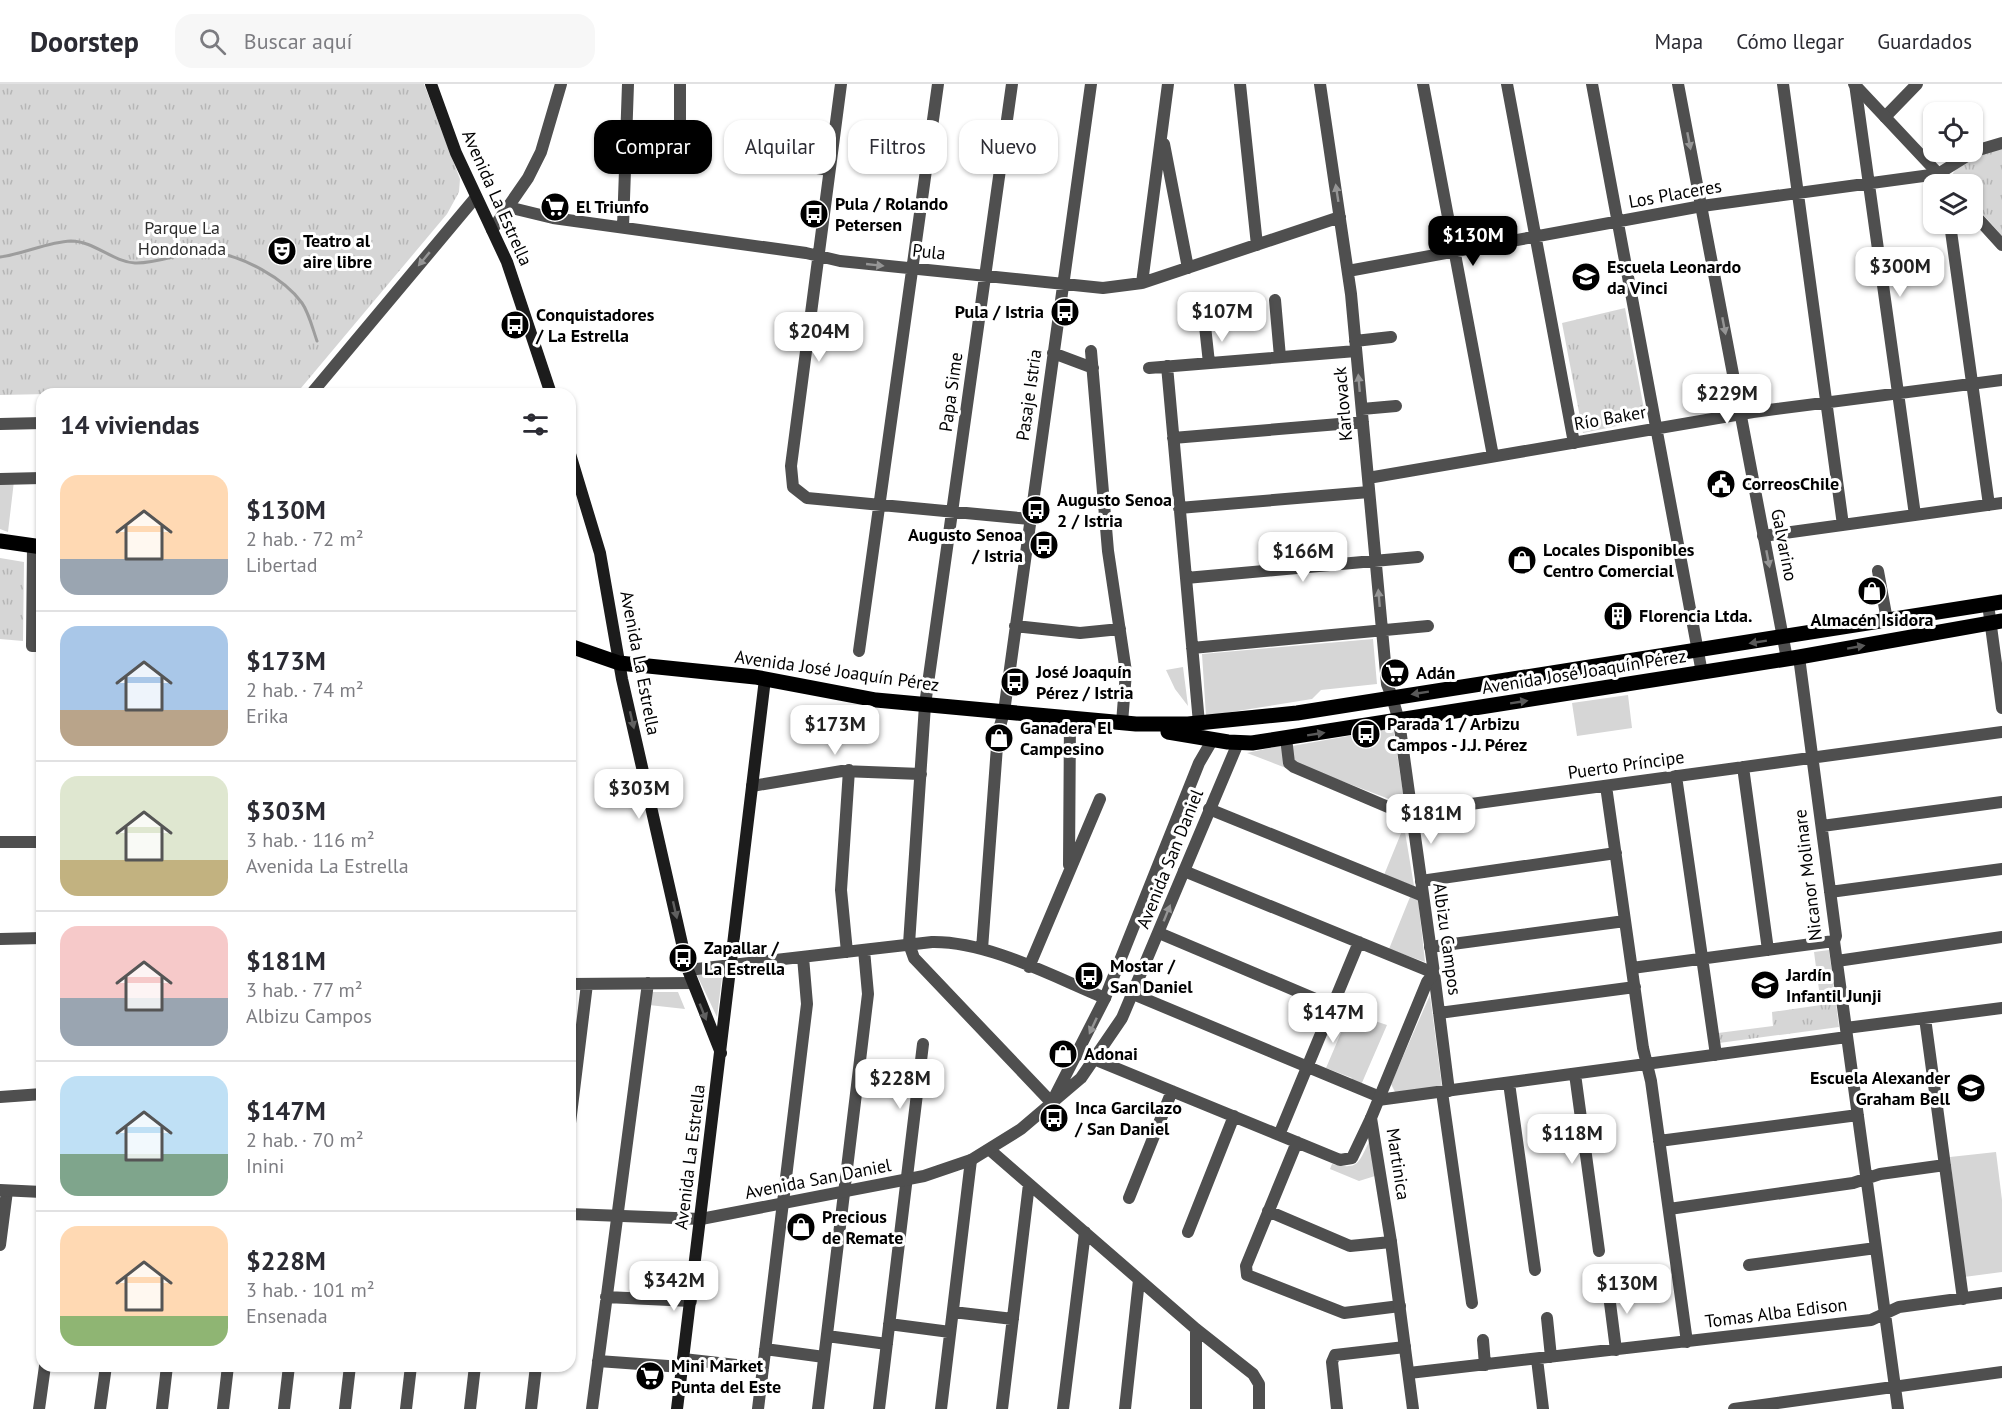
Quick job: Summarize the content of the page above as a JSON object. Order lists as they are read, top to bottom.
{
  "streets": {
    "main road": ["Avenida La Estrella", "Avenida José Joaquín Pérez"],
    "street": [
      "Los Placeres",
      "Pula",
      "Papa Sime",
      "Pasaje Istria",
      "Karlovack",
      "Río Baker",
      "Galvarino",
      "Puerto Príncipe",
      "Avenida San Daniel",
      "Nicanor Molinare",
      "Albizu Campos",
      "Martinica",
      "Tomas Alba Edison"
    ]
  },
  "crossings": [
    ["Los Placeres", "Karlovack"],
    ["Los Placeres", "Galvarino"],
    ["Avenida La Estrella", "Avenida José Joaquín Pérez"],
    ["Avenida La Estrella", "Avenida San Daniel"],
    ["Pula", "Papa Sime"],
    ["Pula", "Pasaje Istria"],
    ["Pula", "Karlovack"],
    ["Papa Sime", "Avenida José Joaquín Pérez"],
    ["Pasaje Istria", "Avenida José Joaquín Pérez"],
    ["Karlovack", "Río Baker"],
    ["Karlovack", "Avenida José Joaquín Pérez"],
    ["Karlovack", "Albizu Campos"],
    ["Río Baker", "Galvarino"],
    ["Galvarino", "Avenida José Joaquín Pérez"],
    ["Galvarino", "Nicanor Molinare"],
    ["Avenida José Joaquín Pérez", "Puerto Príncipe"],
    ["Avenida José Joaquín Pérez", "Avenida San Daniel"],
    ["Avenida José Joaquín Pérez", "Nicanor Molinare"],
    ["Avenida José Joaquín Pérez", "Albizu Campos"],
    ["Puerto Príncipe", "Nicanor Molinare"],
    ["Puerto Príncipe", "Albizu Campos"],
    ["Nicanor Molinare", "Tomas Alba Edison"],
    ["Albizu Campos", "Martinica"],
    ["Martinica", "Tomas Alba Edison"]
  ],
  "parks": ["Parque La Hondonada"],
  "places": {
    "supermarket": ["El Triunfo", "Adán", "Mini Market Punta del Este"],
    "bus stop": [
      "Pula / Rolando Petersen",
      "Pula / Istria",
      "Conquistadores / La Estrella",
      "Augusto Senoa 2 / Istria",
      "Augusto Senoa / Istria",
      "José Joaquín Pérez / Istria",
      "Parada 1 / Arbizu Campos - J.J. Pérez",
      "Zapallar / La Estrella",
      "Mostar / San Daniel",
      "Inca Garcilazo / San Daniel"
    ],
    "theatre": ["Teatro al aire libre"],
    "school or university": ["Escuela Leonardo da Vinci", "Jardín Infantil Junji", "Escuela Alexander Graham Bell"],
    "public building": ["CorreosChile"],
    "shop": [
      "Locales Disponibles Centro Comercial",
      "Almacén Isidora",
      "Ganadera El Campesino",
      "Adonai",
      "Precious de Remate"
    ],
    "building": ["Florencia Ltda."]
  },
  "page": {
    "header": "Doorstep",
    "search": "Buscar aquí",
    "nav": ["Mapa", "Cómo llegar", "Guardados"],
    "chip": [
      "Comprar",
      "Alquilar",
      "Filtros",
      "Nuevo"
    ],
    "price": [
      "$130M",
      "$300M",
      "$107M",
      "$204M",
      "$229M",
      "$166M",
      "$173M",
      "$303M",
      "$181M",
      "$147M",
      "$228M",
      "$118M",
      "$342M",
      "$130M"
    ],
    "heading": "14 viviendas",
    "list": [
      {
        "name": "$130M",
        "note": "2 hab. · 72 m² · Libertad"
      },
      {
        "name": "$173M",
        "note": "2 hab. · 74 m² · Erika"
      },
      {
        "name": "$303M",
        "note": "3 hab. · 116 m² · Avenida La Estrella"
      },
      {
        "name": "$181M",
        "note": "3 hab. · 77 m² · Albizu Campos"
      },
      {
        "name": "$147M",
        "note": "2 hab. · 70 m² · Inini"
      },
      {
        "name": "$228M",
        "note": "3 hab. · 101 m² · Ensenada"
      }
    ]
  }
}
